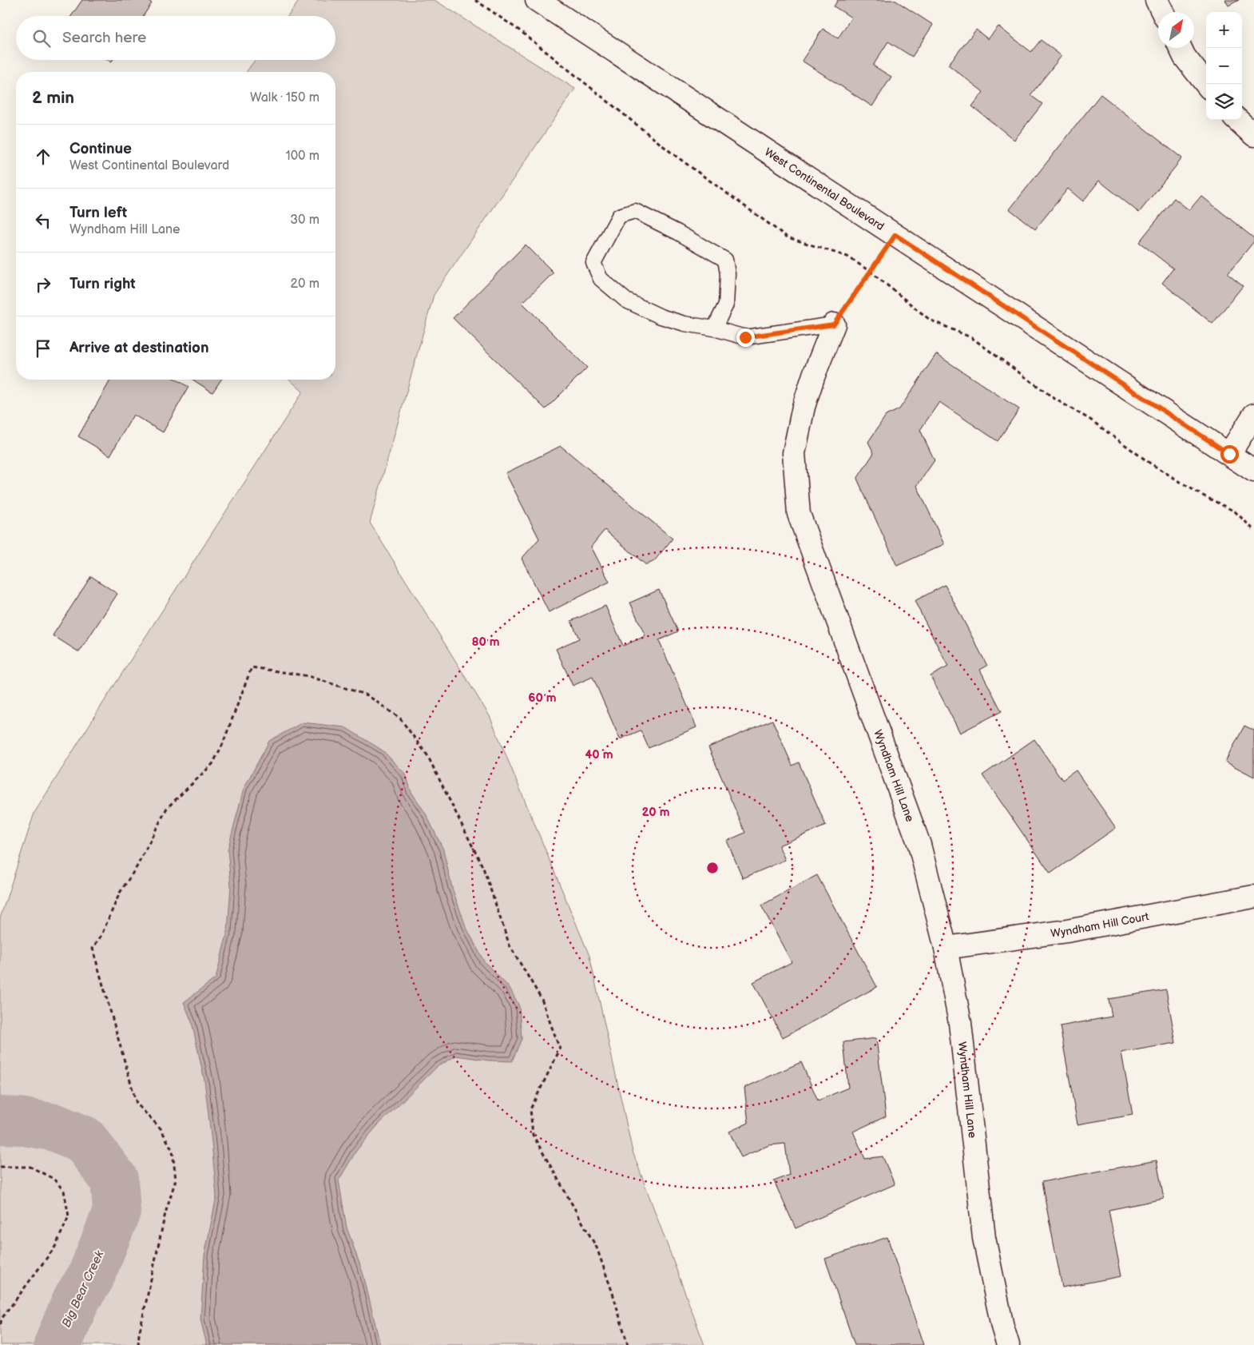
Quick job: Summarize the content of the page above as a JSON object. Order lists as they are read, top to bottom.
{
  "streets": {
    "street": ["West Continental Boulevard", "Wyndham Hill Lane", "Wyndham Hill Court"]
  },
  "crossings": [
    ["Wyndham Hill Lane", "Wyndham Hill Court"]
  ],
  "water": ["Big Bear Creek"],
  "north": "top right",
  "page": {
    "map_buttons": ["+", "−"],
    "search": "Search here",
    "heading": ["2 min", "Walk · 150 m"],
    "list": [
      ["Continue", "West Continental Boulevard", "100 m"],
      ["Turn left", "Wyndham Hill Lane", "30 m"],
      ["Turn right", "20 m"],
      "Arrive at destination"
    ]
  },
  "rings": [
    "80 m",
    "60 m",
    "40 m",
    "20 m"
  ]
}
